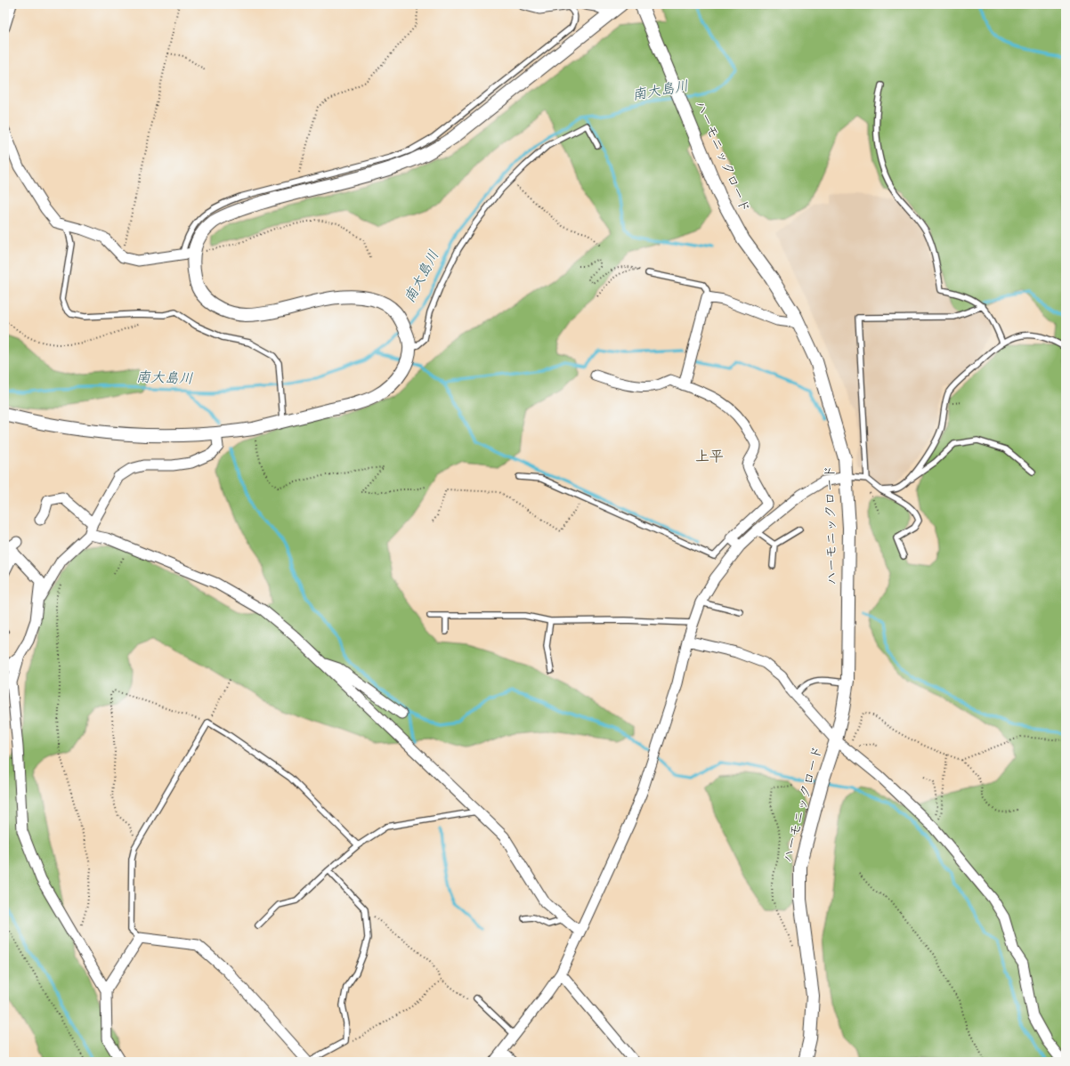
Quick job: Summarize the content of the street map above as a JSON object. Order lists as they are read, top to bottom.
{
  "streets": {
    "street": ["ハーモニックロード"]
  },
  "districts": ["上平"],
  "water": ["南大島川"]
}
